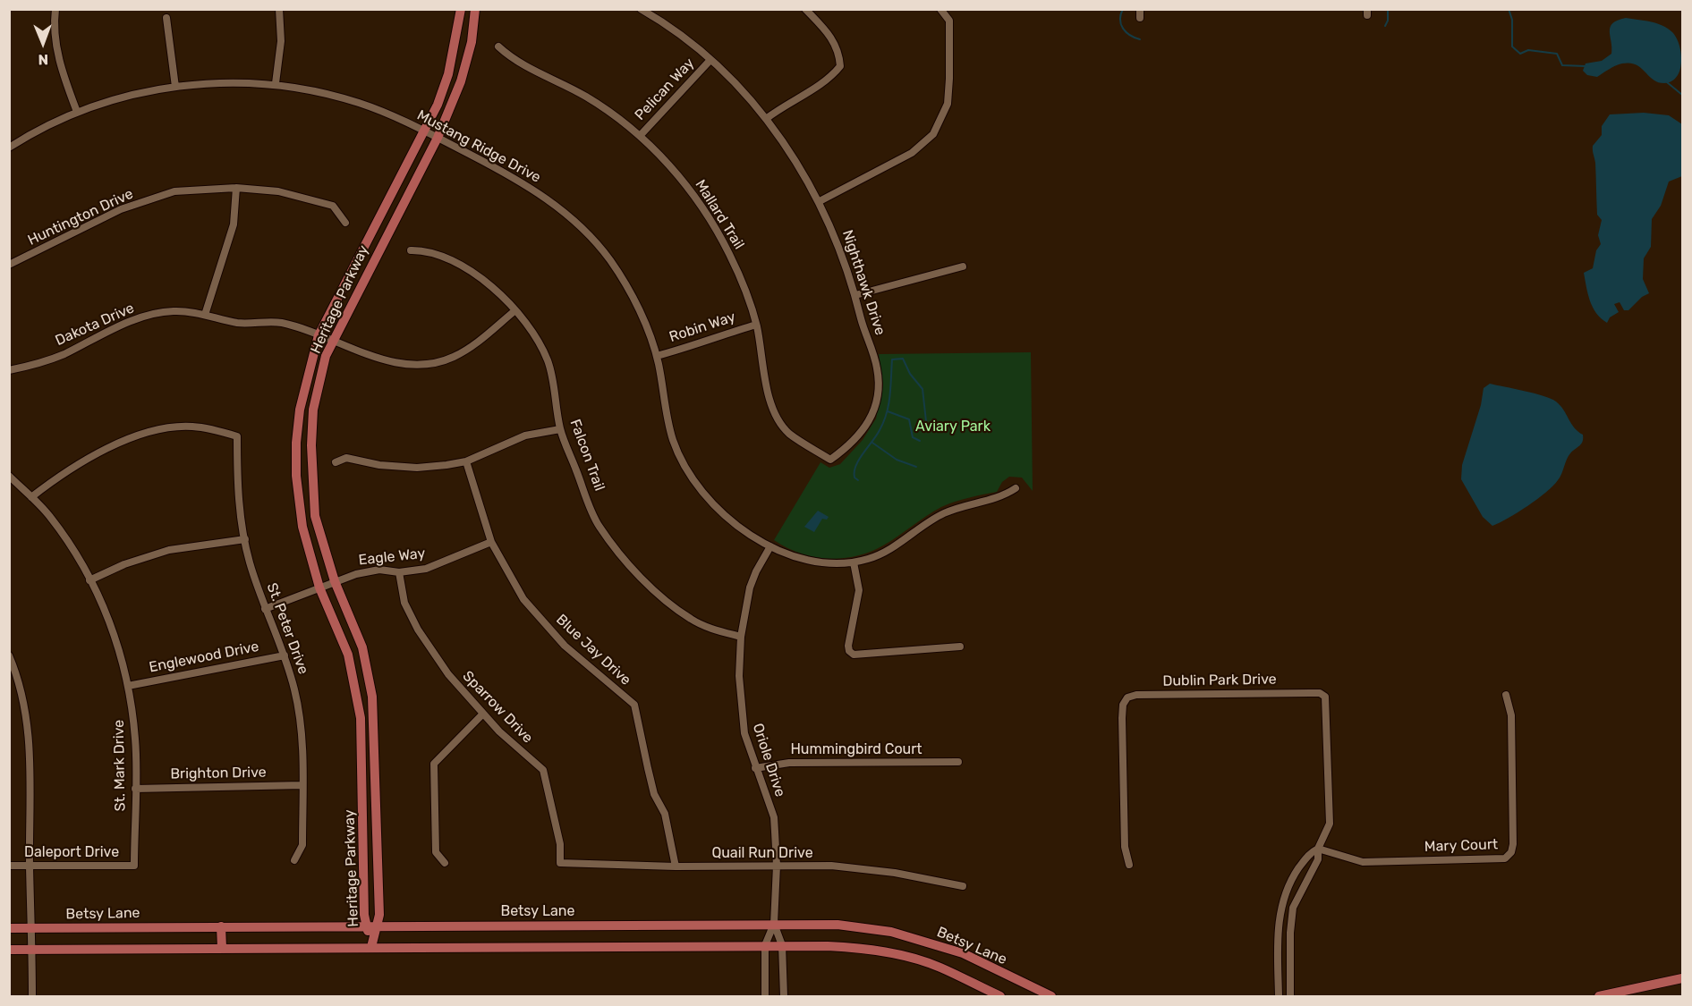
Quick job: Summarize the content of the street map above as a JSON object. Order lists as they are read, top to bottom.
{
  "streets": {
    "main road": ["Heritage Parkway", "Betsy Lane"],
    "street": [
      "Pelican Way",
      "Mustang Ridge Drive",
      "Mallard Trail",
      "Huntington Drive",
      "Nighthawk Drive",
      "Dakota Drive",
      "Robin Way",
      "Falcon Trail",
      "Eagle Way",
      "St. Peter Drive",
      "Blue Jay Drive",
      "Englewood Drive",
      "Dublin Park Drive",
      "Sparrow Drive",
      "Hummingbird Court",
      "Oriole Drive",
      "St. Mark Drive",
      "Brighton Drive",
      "Mary Court",
      "Daleport Drive",
      "Quail Run Drive"
    ]
  },
  "crossings": [
    ["Pelican Way", "Mallard Trail"],
    ["Pelican Way", "Nighthawk Drive"],
    ["Mustang Ridge Drive", "Heritage Parkway"],
    ["Mustang Ridge Drive", "Robin Way"],
    ["Mustang Ridge Drive", "Oriole Drive"],
    ["Mallard Trail", "Nighthawk Drive"],
    ["Mallard Trail", "Robin Way"],
    ["Heritage Parkway", "Dakota Drive"],
    ["Heritage Parkway", "Eagle Way"],
    ["Heritage Parkway", "Betsy Lane"],
    ["Dakota Drive", "Falcon Trail"],
    ["Falcon Trail", "Oriole Drive"],
    ["Eagle Way", "St. Peter Drive"],
    ["Eagle Way", "Blue Jay Drive"],
    ["Eagle Way", "Sparrow Drive"],
    ["St. Peter Drive", "Englewood Drive"],
    ["St. Peter Drive", "St. Mark Drive"],
    ["St. Peter Drive", "Brighton Drive"],
    ["Blue Jay Drive", "Quail Run Drive"],
    ["Englewood Drive", "St. Mark Drive"],
    ["Dublin Park Drive", "Mary Court"],
    ["Sparrow Drive", "Quail Run Drive"],
    ["Hummingbird Court", "Oriole Drive"],
    ["Oriole Drive", "Quail Run Drive"],
    ["Oriole Drive", "Betsy Lane"],
    ["St. Mark Drive", "Brighton Drive"],
    ["St. Mark Drive", "Daleport Drive"]
  ],
  "parks": ["Aviary Park"],
  "north": "bottom"
}
